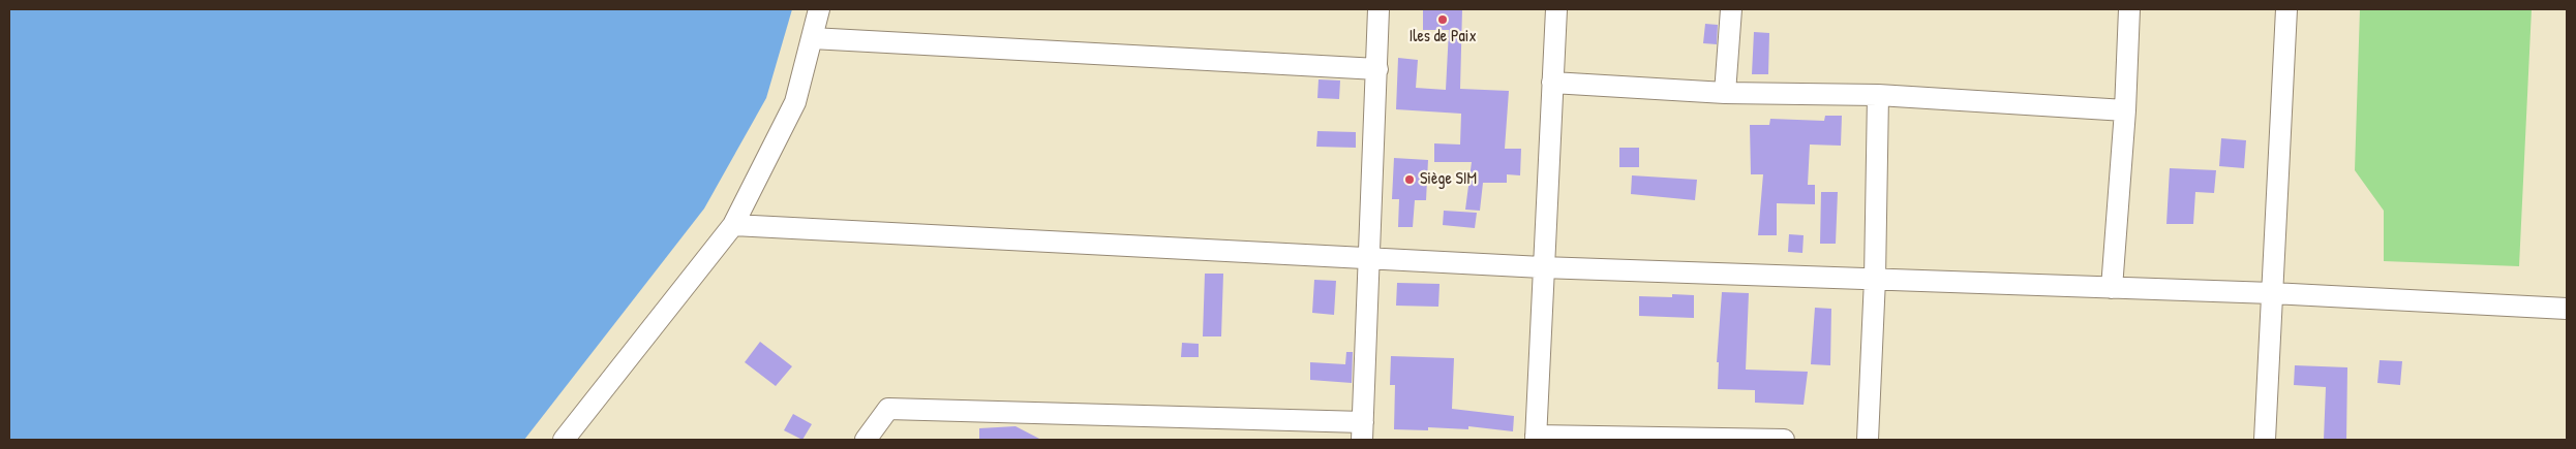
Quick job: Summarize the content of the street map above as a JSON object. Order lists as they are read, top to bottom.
{
  "places": ["Iles de Paix", "Siège SIM"]
}
